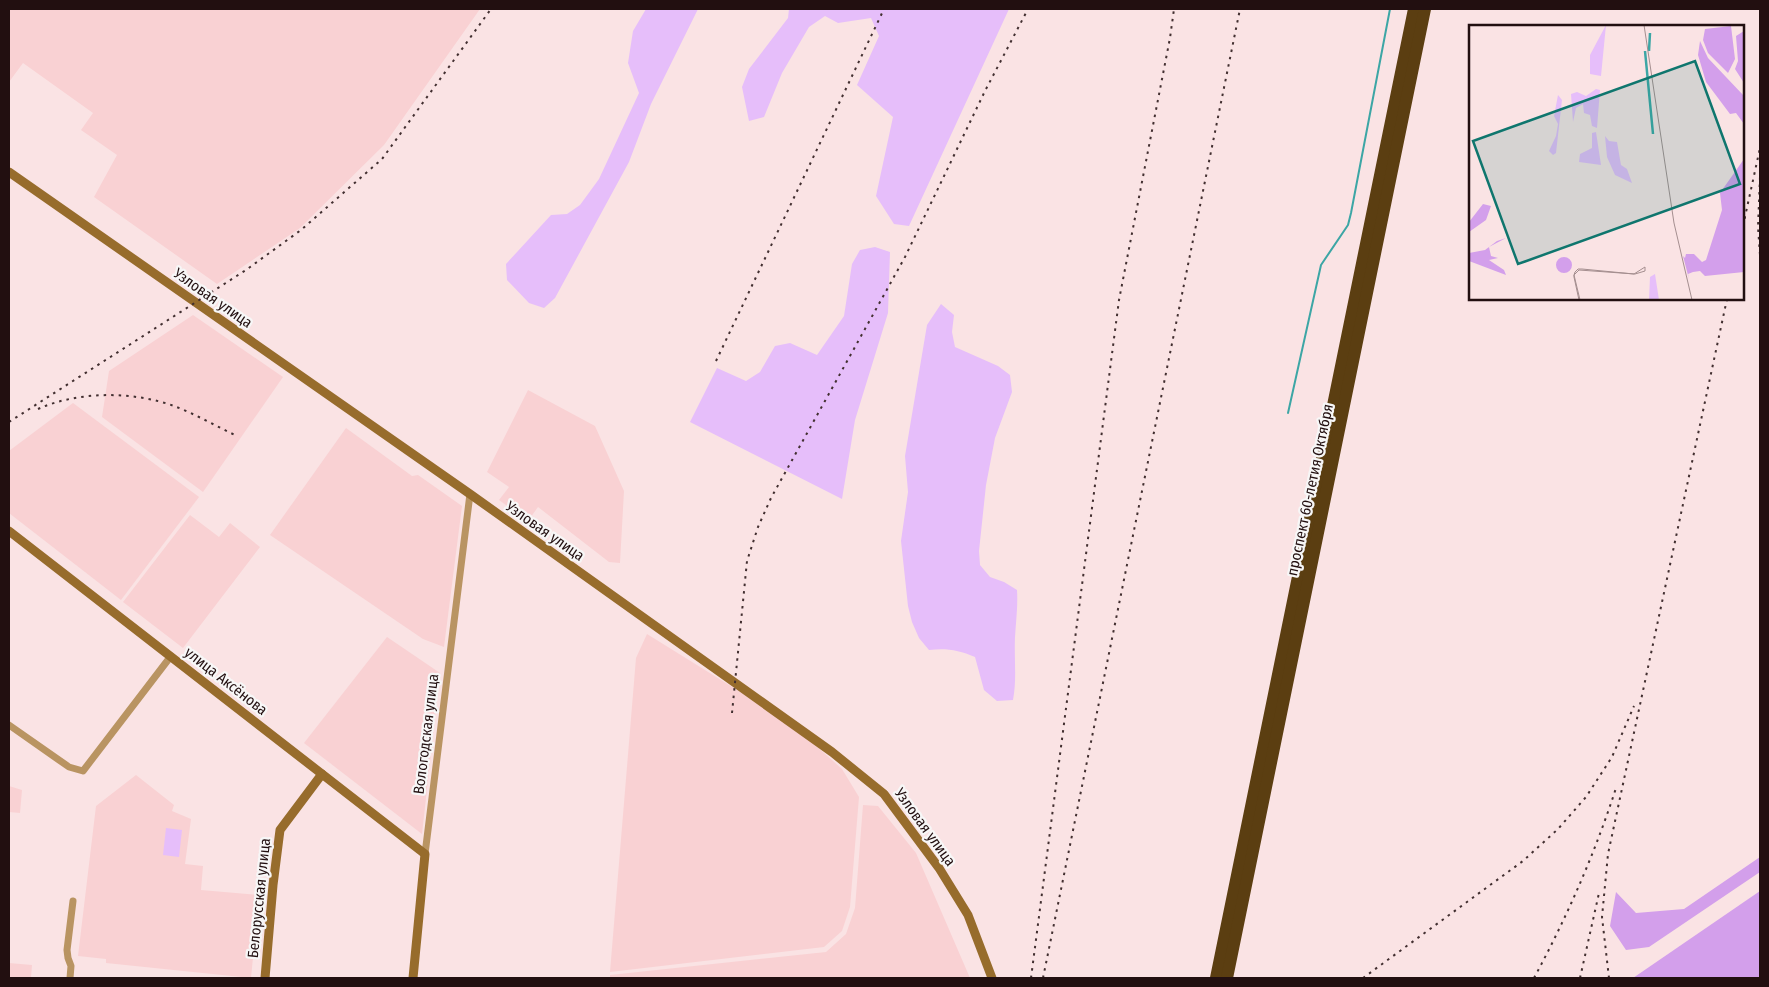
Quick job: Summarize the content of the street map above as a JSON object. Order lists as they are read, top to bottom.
{
  "streets": {
    "highway": ["проспект 60-летия Октября"],
    "street": [
      "Узловая улица",
      "улица Аксёнова",
      "Вологодская улица",
      "Белорусская улица"
    ]
  },
  "crossings": [
    ["Узловая улица", "Вологодская улица"],
    ["улица Аксёнова", "Вологодская улица"],
    ["улица Аксёнова", "Белорусская улица"]
  ]
}
